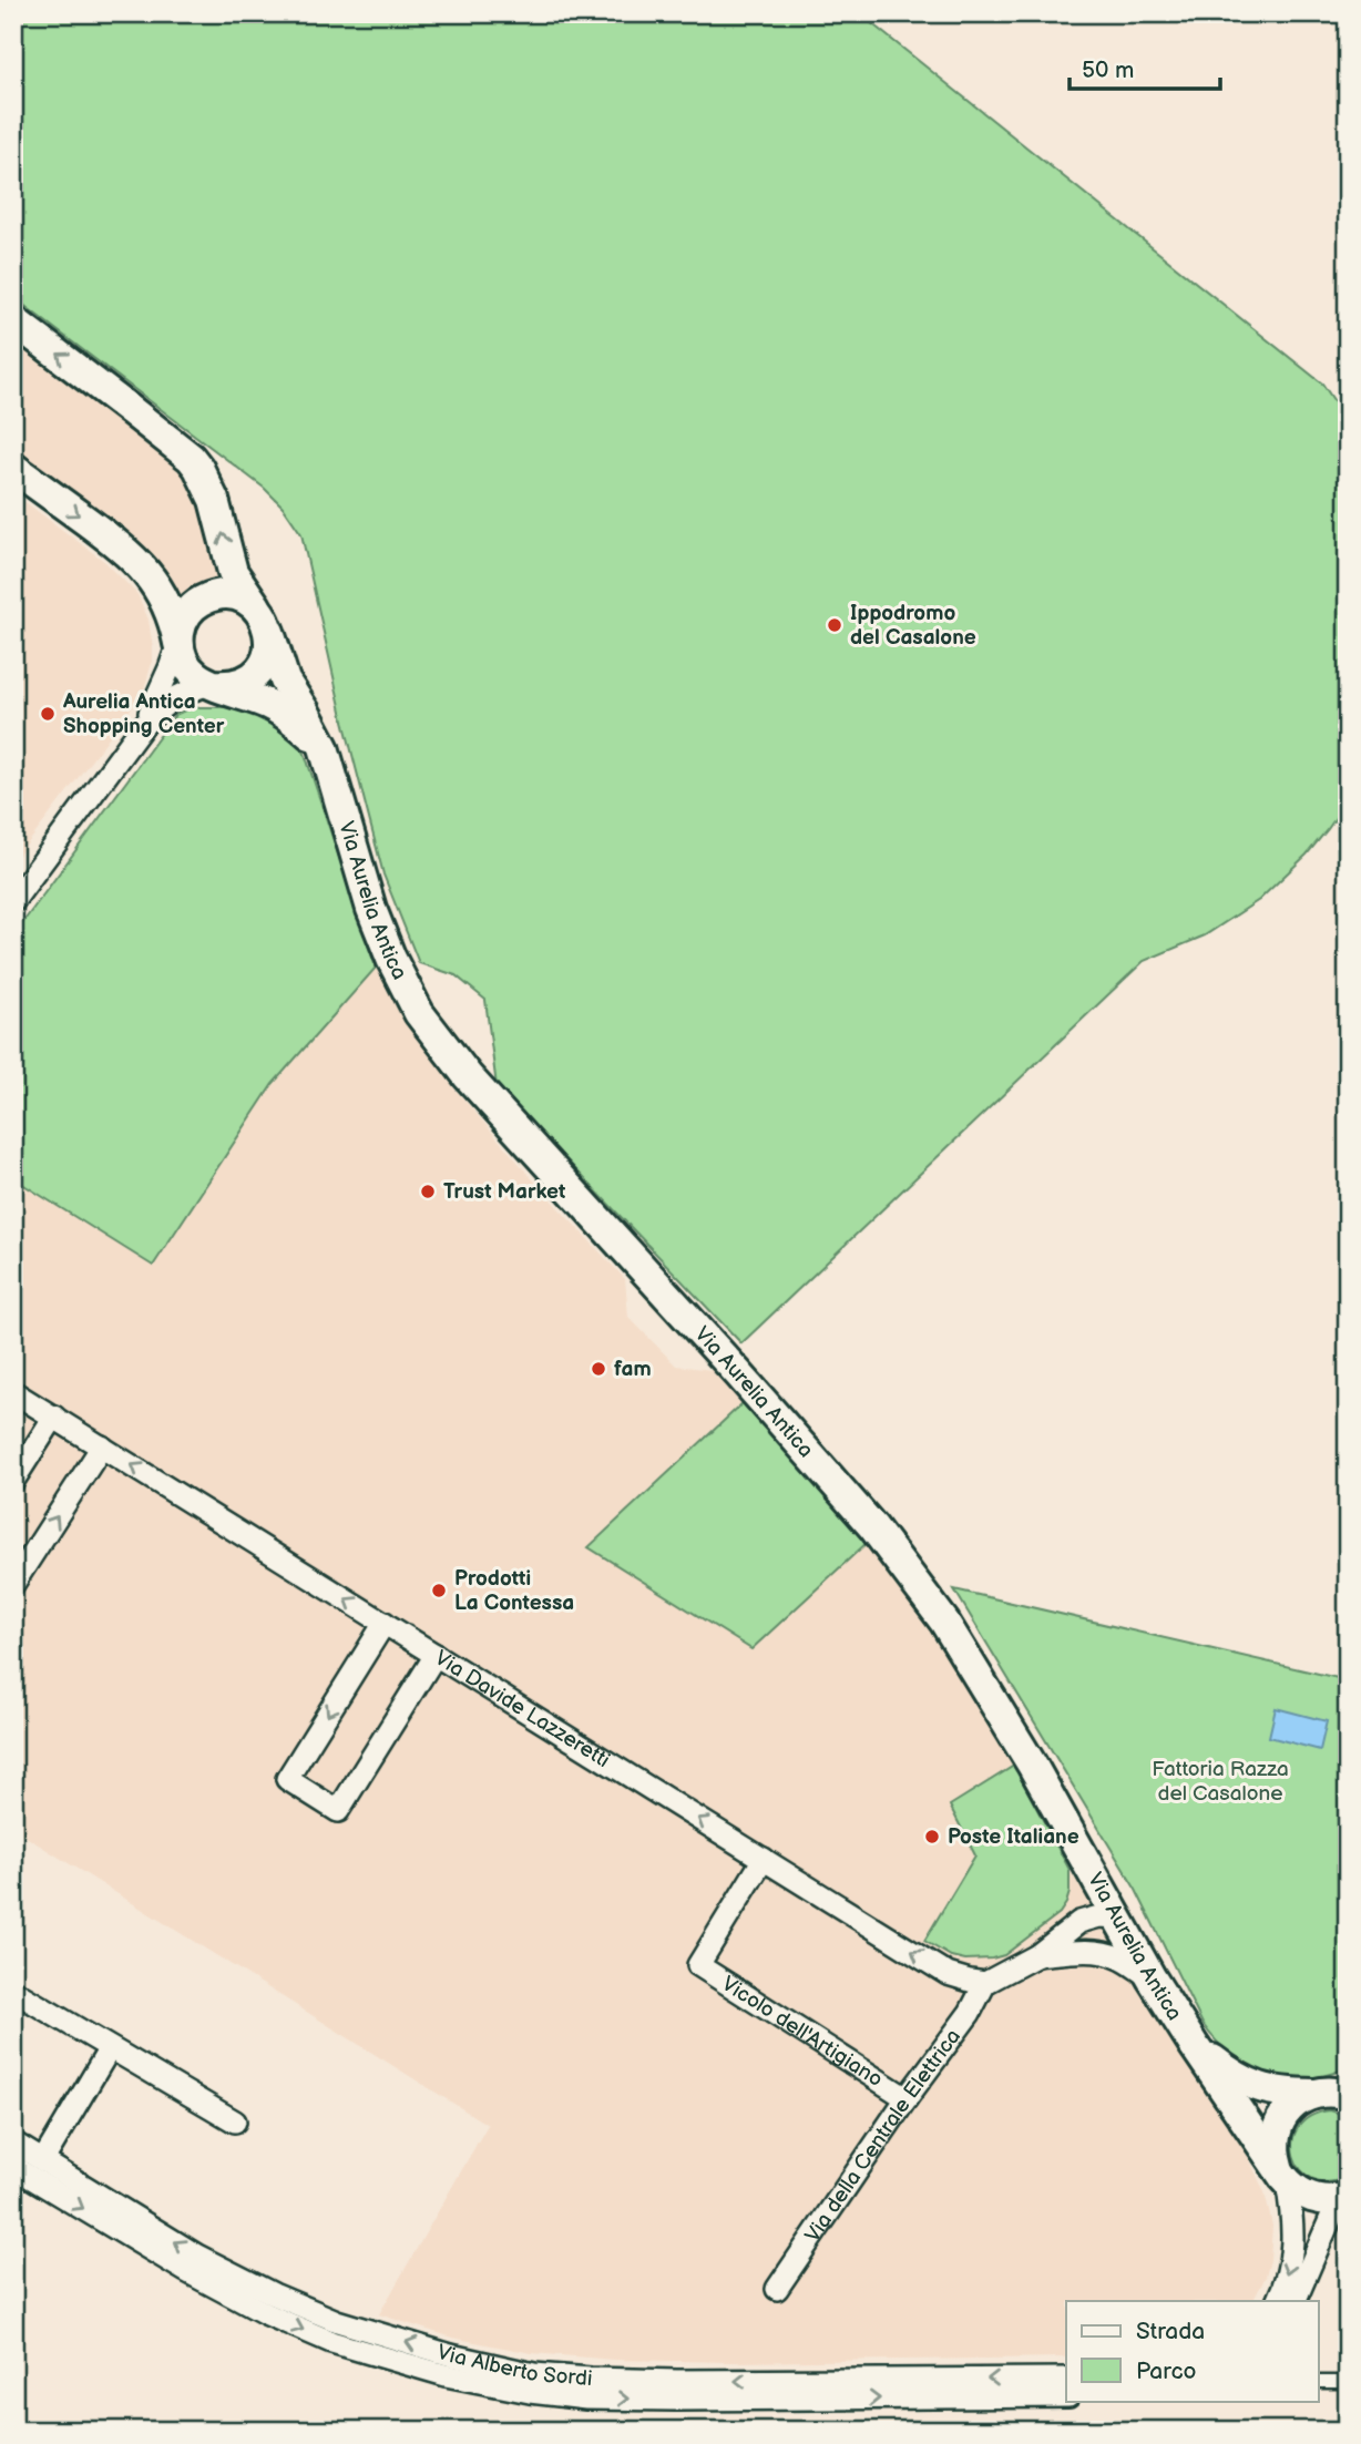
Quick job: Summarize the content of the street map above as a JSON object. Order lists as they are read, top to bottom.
{
  "streets": {
    "street": [
      "Via Aurelia Antica",
      "Via Davide Lazzeretti",
      "Vicolo dell'Artigiano",
      "Via della Centrale Elettrica",
      "Via Alberto Sordi"
    ]
  },
  "crossings": [
    ["Via Davide Lazzeretti", "Vicolo dell'Artigiano"],
    ["Via Davide Lazzeretti", "Via della Centrale Elettrica"],
    ["Vicolo dell'Artigiano", "Via della Centrale Elettrica"]
  ],
  "one_way": ["Via Davide Lazzeretti"],
  "parks": ["Fattoria Razza del Casalone"],
  "places": [
    "Ippodromo del Casalone",
    "Aurelia Antica Shopping Center",
    "Trust Market",
    "fam",
    "Prodotti La Contessa",
    "Poste Italiane"
  ],
  "legend": ["Strada", "Parco"],
  "scale_bar": "50 m"
}
